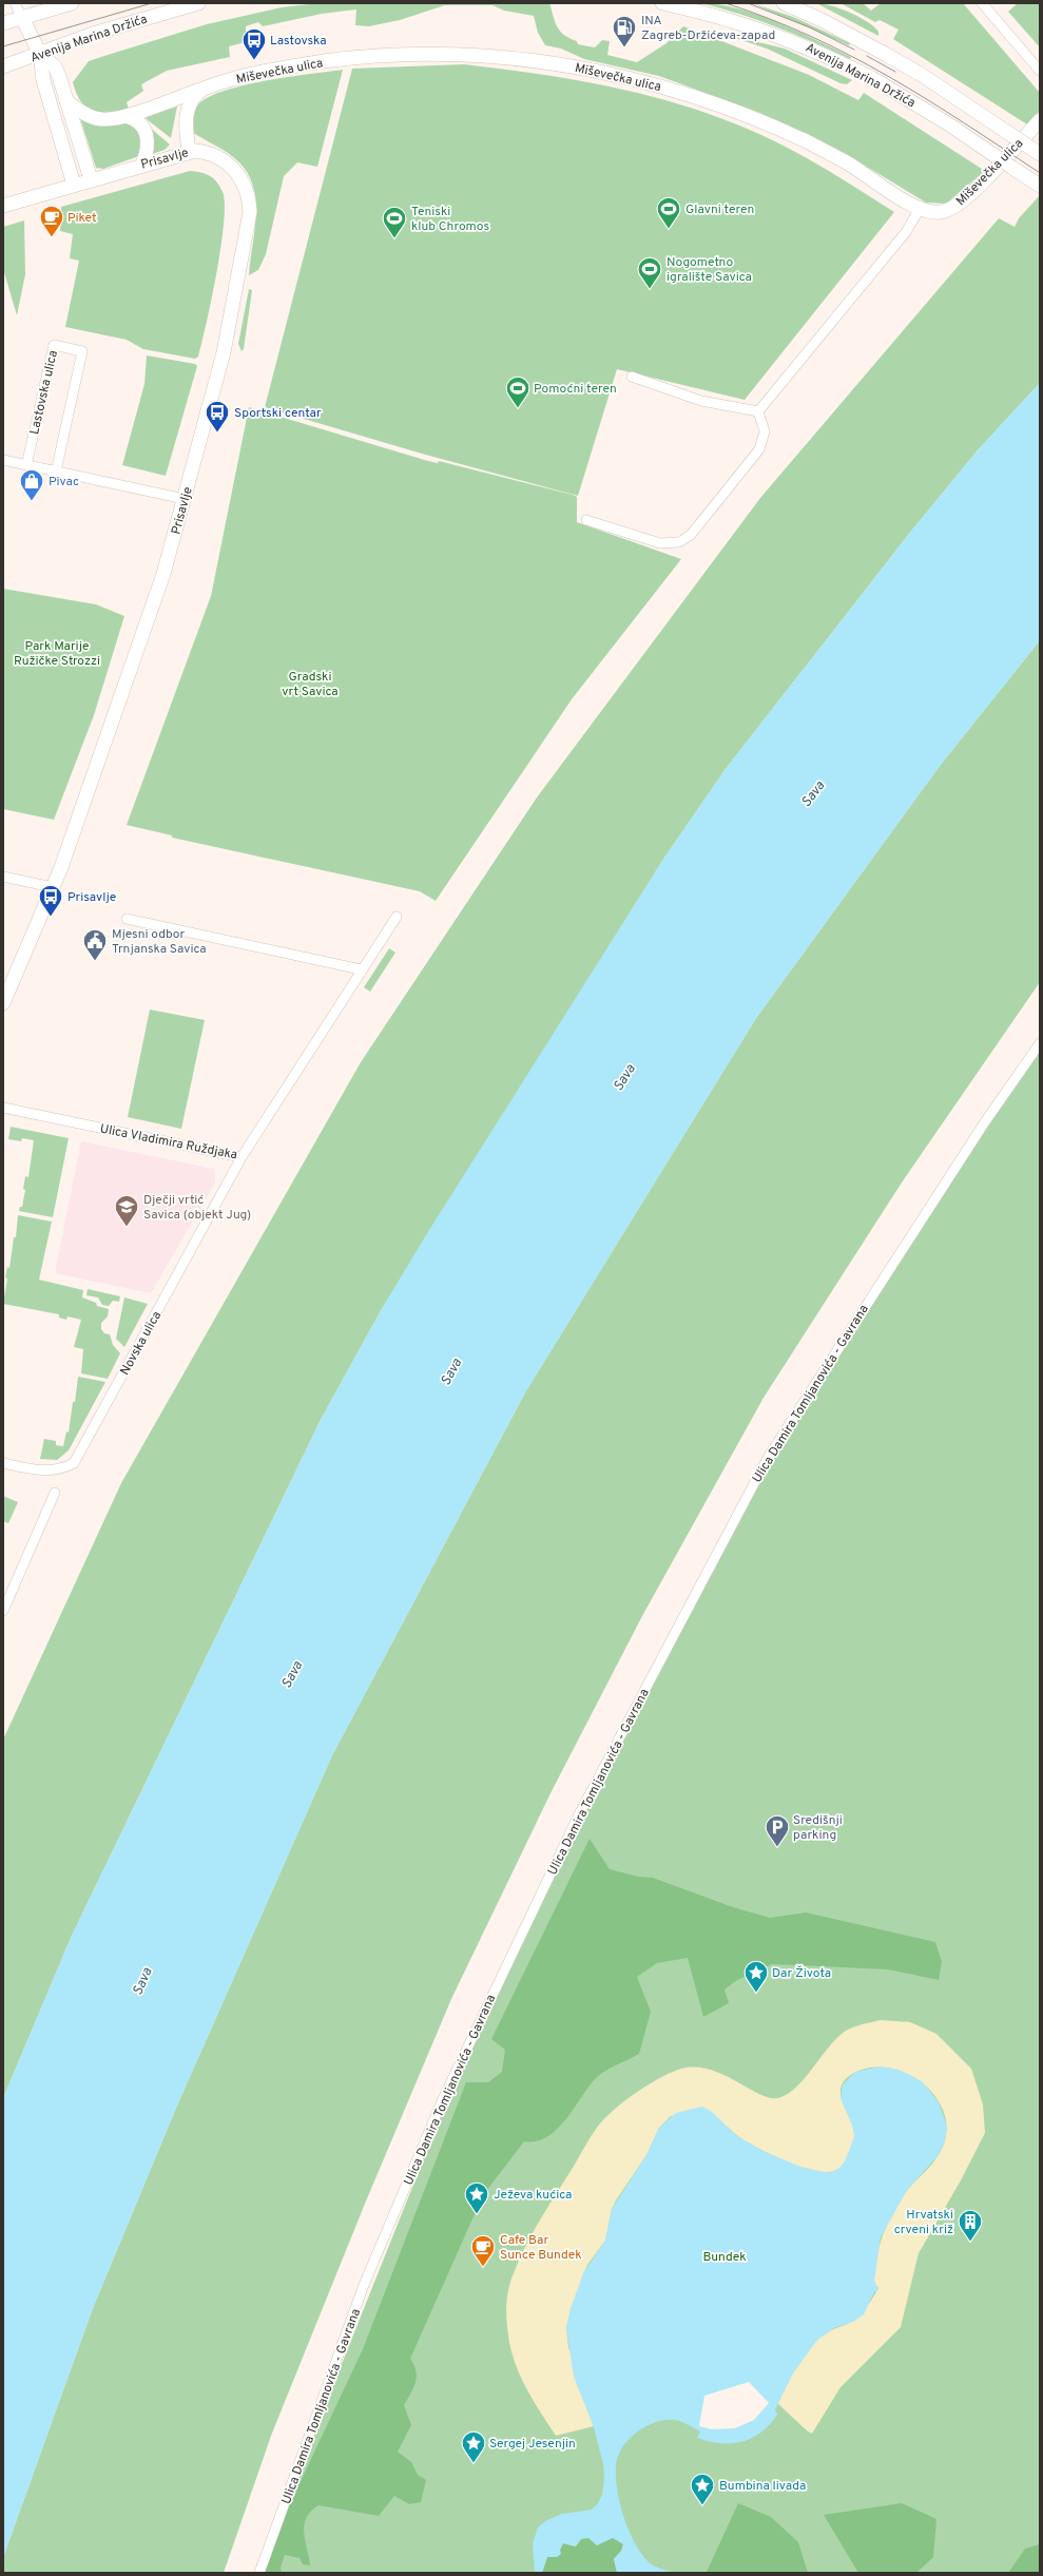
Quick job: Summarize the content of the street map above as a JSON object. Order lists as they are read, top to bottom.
{
  "streets": {
    "street": [
      "Avenija Marina Držića",
      "Miševečka ulica",
      "Prisavlje",
      "Lastovska ulica",
      "Ulica Vladimira Ruždjaka",
      "Novska ulica",
      "Ulica Damira Tomljanovića - Gavrana"
    ]
  },
  "crossings": [
    ["Ulica Vladimira Ruždjaka", "Novska ulica"]
  ],
  "water": ["Sava"],
  "parks": ["Park Marije Ružičke Strozzi", "Gradski vrt Savica", "Bundek"],
  "places": {
    "fuel station": ["INA Zagreb-Držićeva-zapad"],
    "bus stop": ["Lastovska", "Sportski centar", "Prisavlje"],
    "sports": [
      "Glavni teren",
      "Teniski klub Chromos",
      "Nogometno igralište Savica",
      "Pomoćni teren"
    ],
    "cafe": ["Piket", "Cafe Bar Sunce Bundek"],
    "shop": ["Pivac"],
    "public building": ["Mjesni odbor Trnjanska Savica"],
    "school or university": ["Dječji vrtić Savica (objekt Jug)"],
    "parking": ["Središnji parking"],
    "place": [
      "Dar Života",
      "Ježeva kućica",
      "Sergej Jesenjin",
      "Bumbina livada"
    ],
    "building": ["Hrvatski crveni križ"]
  }
}
